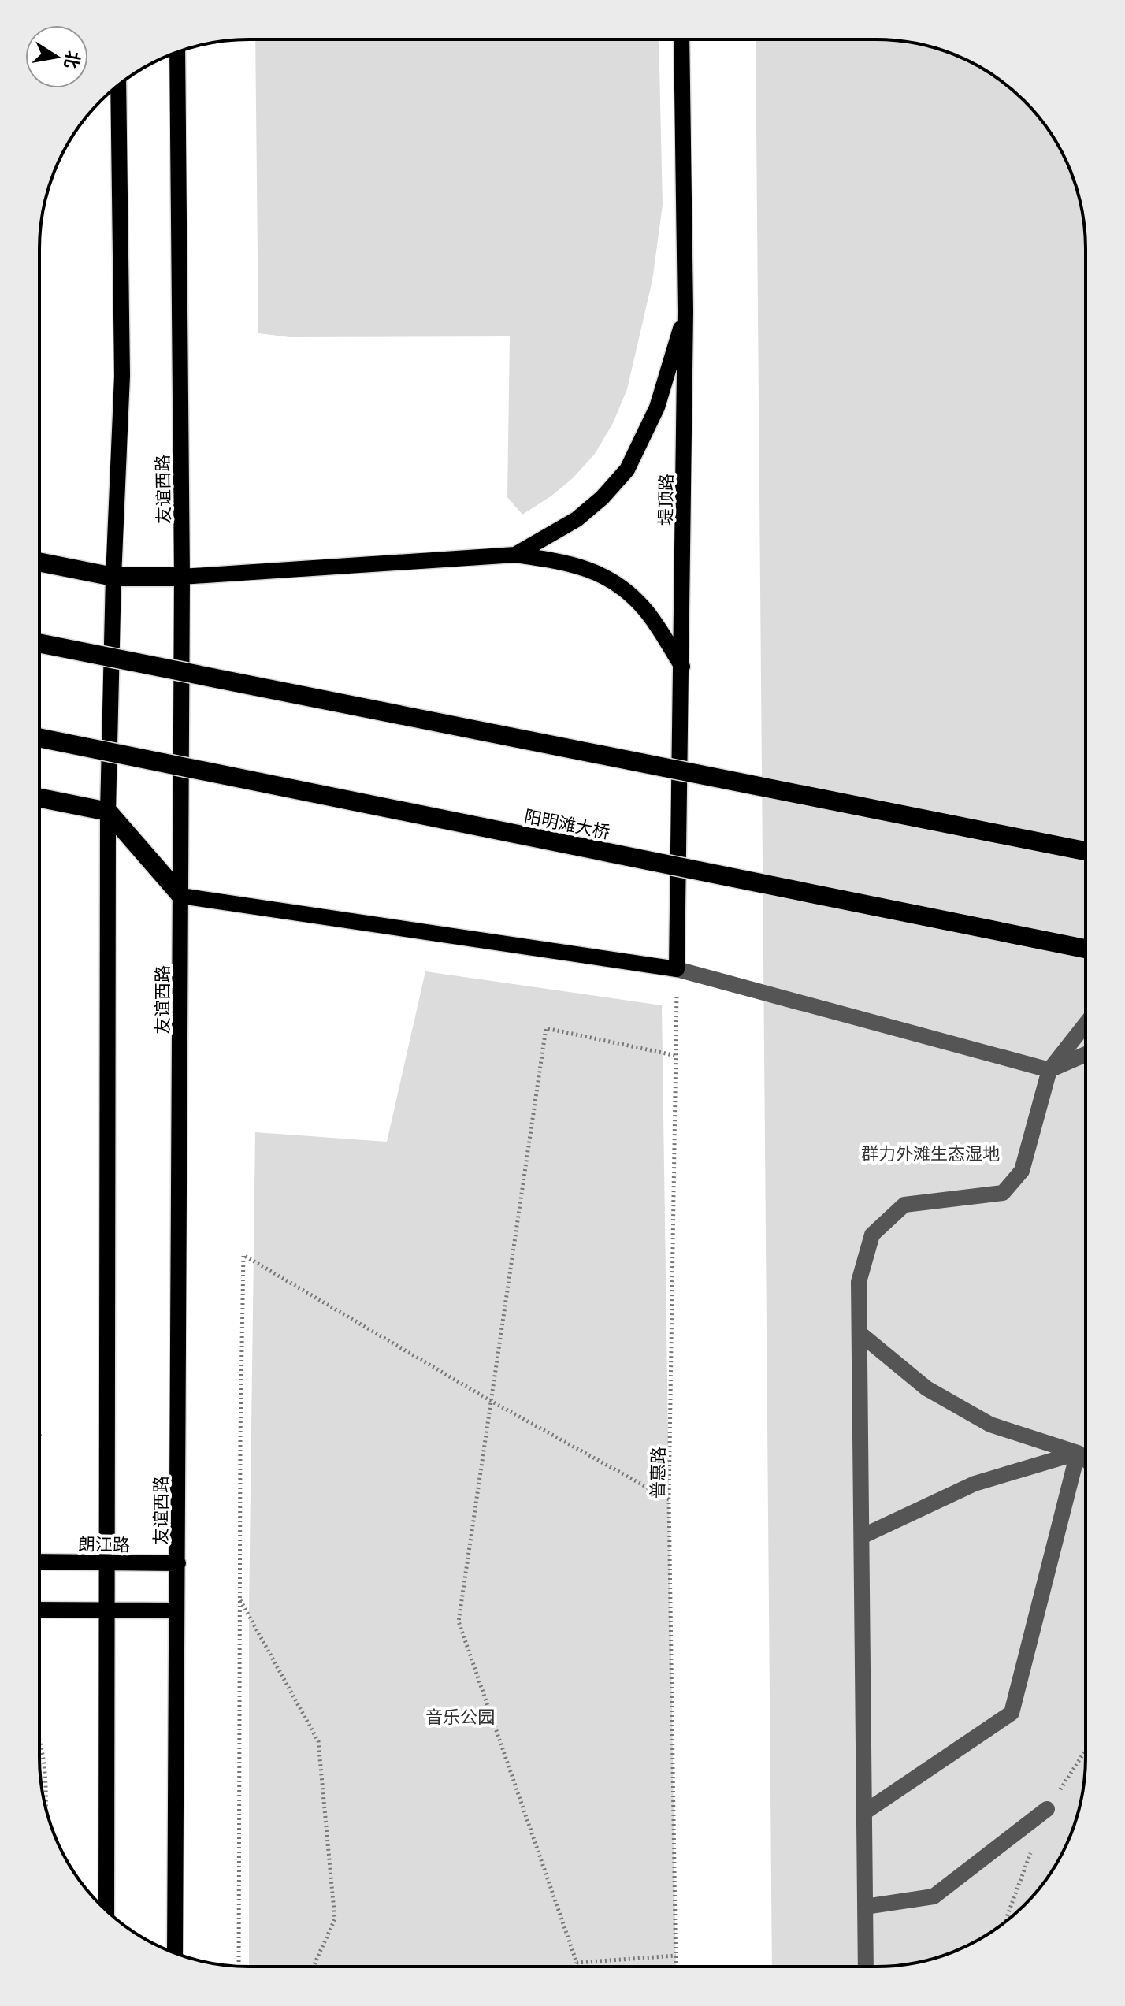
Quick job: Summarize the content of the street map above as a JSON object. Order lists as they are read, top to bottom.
{
  "streets": {
    "highway": ["阳明滩大桥"],
    "main road": ["友谊西路", "堤顶路", "朗江路"],
    "path": ["普惠路"]
  },
  "crossings": [
    ["友谊西路", "朗江路"],
    ["堤顶路", "普惠路"]
  ],
  "parks": ["群力外滩生态湿地", "音乐公园"],
  "north": "right"
}
